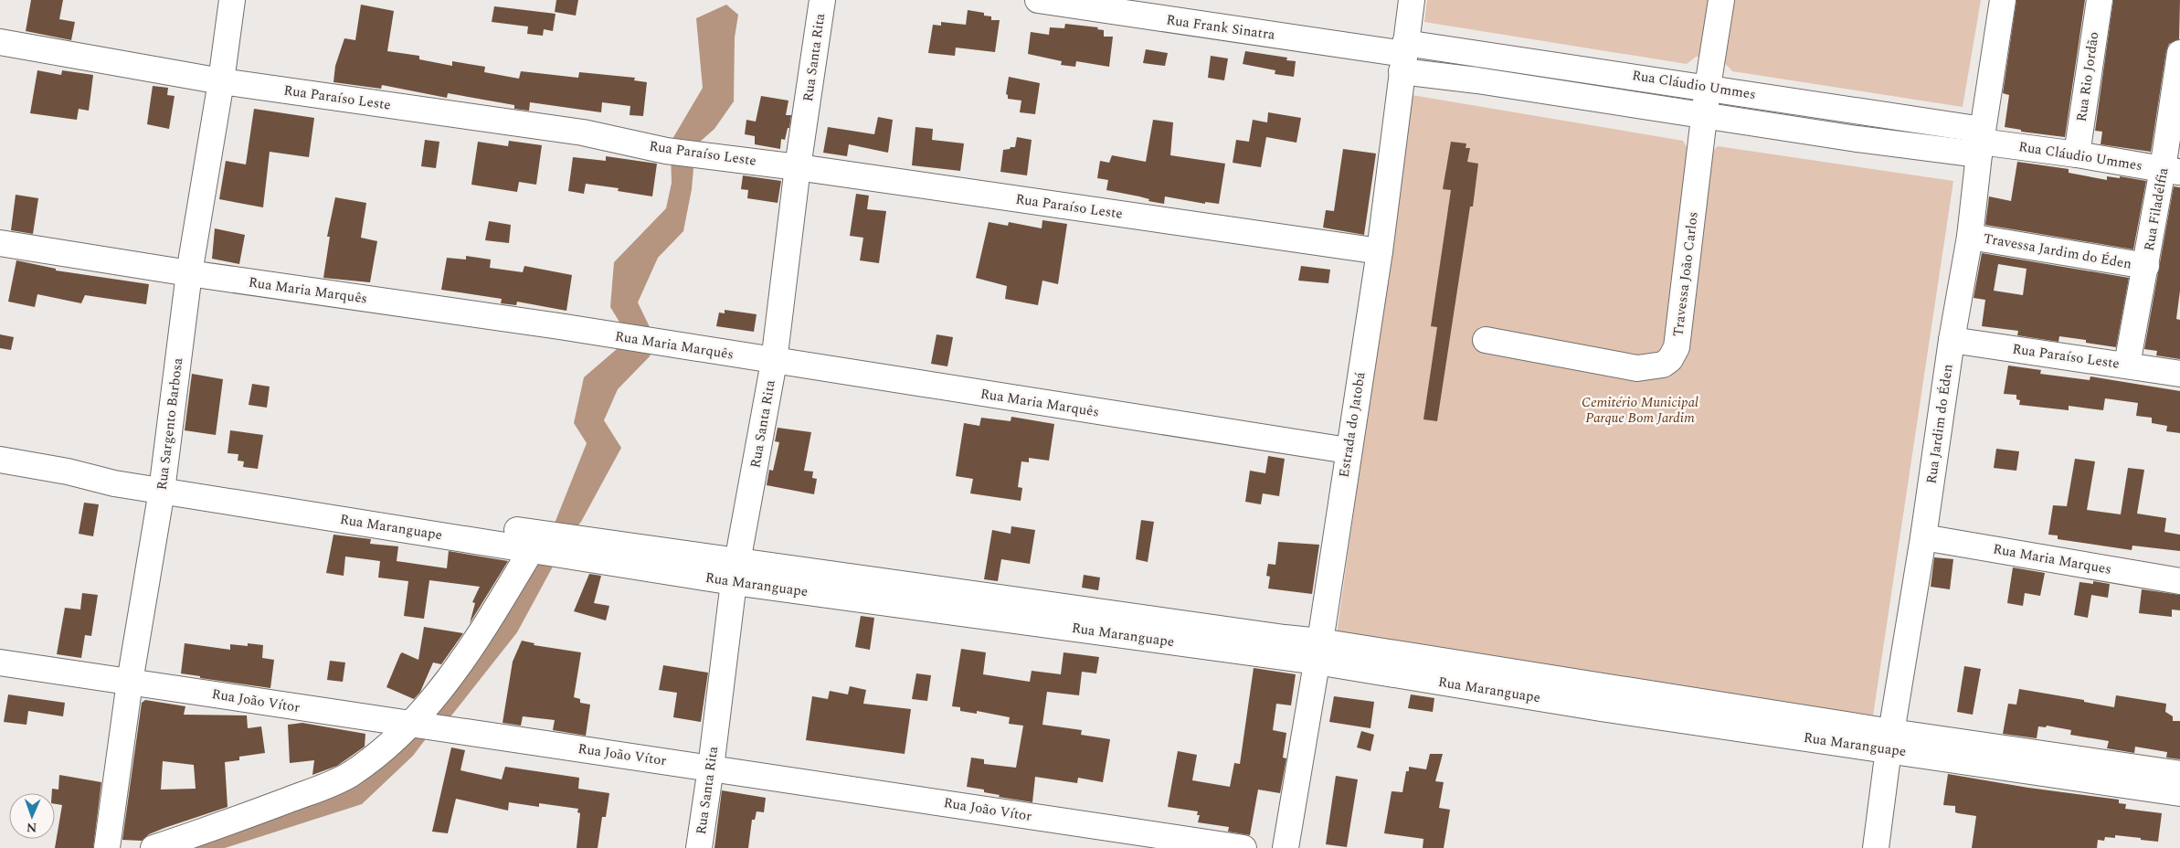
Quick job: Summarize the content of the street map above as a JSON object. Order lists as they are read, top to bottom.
{
  "streets": {
    "street": [
      "Rua Frank Sinatra",
      "Rua Santa Rita",
      "Rua Rio Jordão",
      "Rua Cláudio Ummes",
      "Rua Paraíso Leste",
      "Rua Filadélfia",
      "Travessa Jardim do Éden",
      "Travessa João Carlos",
      "Rua Maria Marquês",
      "Rua Sargento Barbosa",
      "Rua Jardim do Éden",
      "Estrada do Jatobá",
      "Rua Maranguape",
      "Rua Maria Marques",
      "Rua João Vítor"
    ]
  },
  "crossings": [
    ["Rua Frank Sinatra", "Rua Cláudio Ummes"],
    ["Rua Frank Sinatra", "Estrada do Jatobá"],
    ["Rua Santa Rita", "Rua Paraíso Leste"],
    ["Rua Santa Rita", "Rua Maria Marquês"],
    ["Rua Santa Rita", "Rua Maranguape"],
    ["Rua Santa Rita", "Rua João Vítor"],
    ["Rua Rio Jordão", "Rua Cláudio Ummes"],
    ["Rua Cláudio Ummes", "Rua Filadélfia"],
    ["Rua Cláudio Ummes", "Travessa João Carlos"],
    ["Rua Cláudio Ummes", "Rua Jardim do Éden"],
    ["Rua Cláudio Ummes", "Estrada do Jatobá"],
    ["Rua Paraíso Leste", "Rua Filadélfia"],
    ["Rua Paraíso Leste", "Rua Sargento Barbosa"],
    ["Rua Paraíso Leste", "Rua Jardim do Éden"],
    ["Rua Paraíso Leste", "Estrada do Jatobá"],
    ["Rua Filadélfia", "Travessa Jardim do Éden"],
    ["Travessa Jardim do Éden", "Rua Jardim do Éden"],
    ["Rua Maria Marquês", "Rua Sargento Barbosa"],
    ["Rua Maria Marquês", "Estrada do Jatobá"],
    ["Rua Sargento Barbosa", "Rua Maranguape"],
    ["Rua Sargento Barbosa", "Rua João Vítor"],
    ["Rua Jardim do Éden", "Rua Maranguape"],
    ["Rua Jardim do Éden", "Rua Maria Marques"],
    ["Estrada do Jatobá", "Rua Maranguape"]
  ],
  "parks": ["Cemitério Municipal Parque Bom Jardim"],
  "north": "bottom"
}
